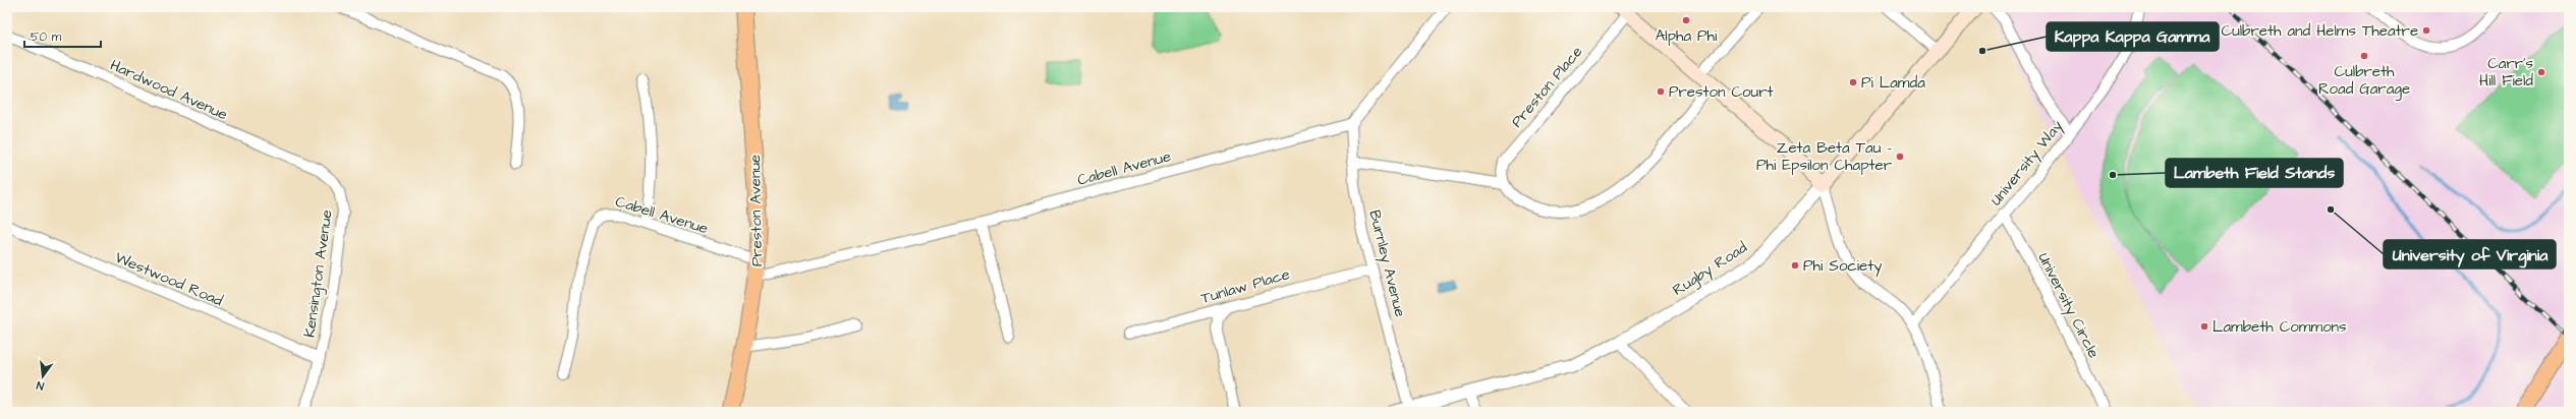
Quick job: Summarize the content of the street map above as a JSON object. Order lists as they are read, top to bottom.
{
  "streets": {
    "main road": ["Preston Avenue", "Rugby Road"],
    "street": [
      "Preston Place",
      "Hardwood Avenue",
      "University Way",
      "Cabell Avenue",
      "Burnley Avenue",
      "Kensington Avenue",
      "Westwood Road",
      "Tunlaw Place",
      "University Circle"
    ]
  },
  "crossings": [
    ["Hardwood Avenue", "Kensington Avenue"],
    ["University Way", "University Circle"],
    ["Cabell Avenue", "Preston Avenue"],
    ["Cabell Avenue", "Burnley Avenue"],
    ["Burnley Avenue", "Rugby Road"],
    ["Burnley Avenue", "Tunlaw Place"],
    ["Kensington Avenue", "Westwood Road"]
  ],
  "places": [
    "Alpha Phi",
    "Culbreth and Helms Theatre",
    "Kappa Kappa Gamma",
    "Culbreth Road Garage",
    "Carr's Hill Field",
    "Pi Lamda",
    "Preston Court",
    "Zeta Beta Tau - Phi Epsilon Chapter",
    "Lambeth Field Stands",
    "University of Virginia",
    "Phi Society",
    "Lambeth Commons"
  ],
  "scale_bar": "50 m",
  "north": "bottom"
}
